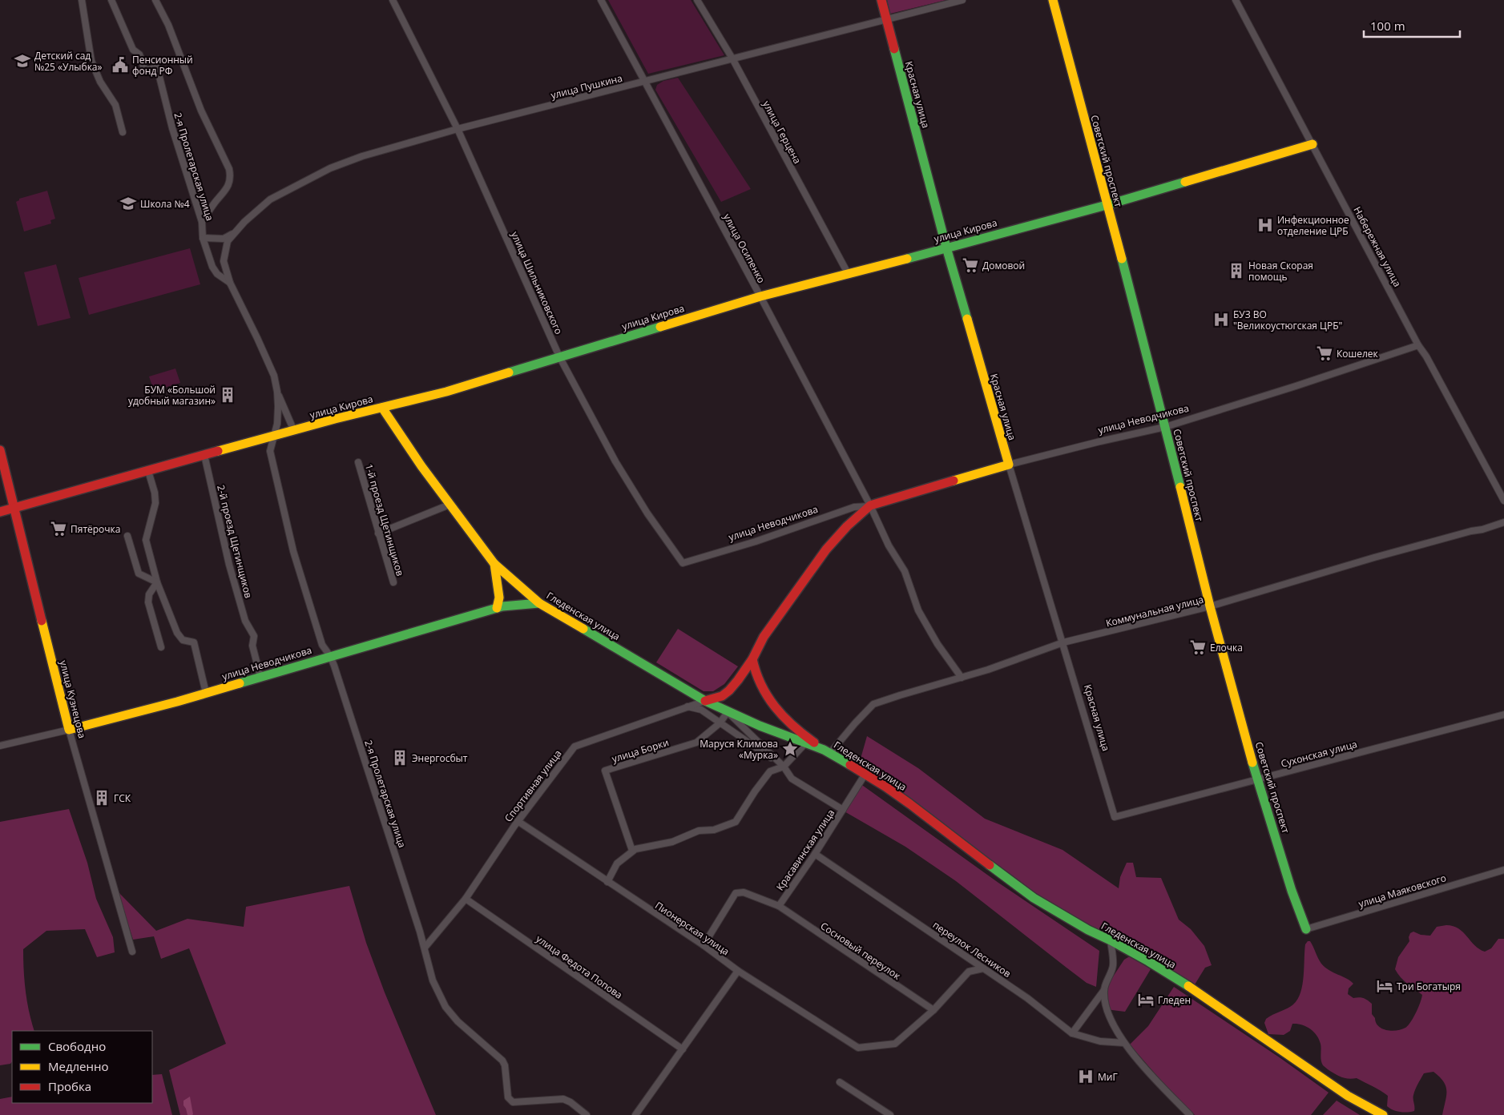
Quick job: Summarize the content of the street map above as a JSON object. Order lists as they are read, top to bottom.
{
  "streets": {
    "main road": [
      "Красная улица",
      "Советский проспект",
      "улица Кирова",
      "улица Неводчикова",
      "Гледенская улица",
      "улица Кузнецова"
    ],
    "street": [
      "улица Пушкина",
      "улица Герцена",
      "2-я Пролетарская улица",
      "Набережная улица",
      "улица Осипенко",
      "улица Шильниковского",
      "1-й проезд Щетинщиков",
      "2-й проезд Щетинщиков",
      "Коммунальная улица",
      "улица Борки",
      "Сухонская улица",
      "Спортивная улица",
      "Красавинская улица",
      "улица Маяковского",
      "Пионерская улица",
      "переулок Лесников",
      "Сосновый переулок",
      "улица Федота Попова"
    ]
  },
  "crossings": [
    ["улица Пушкина", "Красная улица"],
    ["улица Пушкина", "улица Герцена"],
    ["улица Пушкина", "2-я Пролетарская улица"],
    ["улица Пушкина", "улица Осипенко"],
    ["улица Пушкина", "улица Шильниковского"],
    ["Красная улица", "улица Кирова"],
    ["Красная улица", "улица Неводчикова"],
    ["Красная улица", "Коммунальная улица"],
    ["Красная улица", "Сухонская улица"],
    ["улица Герцена", "улица Кирова"],
    ["Советский проспект", "улица Кирова"],
    ["Советский проспект", "улица Неводчикова"],
    ["Советский проспект", "Коммунальная улица"],
    ["Советский проспект", "Сухонская улица"],
    ["Советский проспект", "улица Маяковского"],
    ["2-я Пролетарская улица", "улица Кирова"],
    ["2-я Пролетарская улица", "улица Неводчикова"],
    ["2-я Пролетарская улица", "Спортивная улица"],
    ["улица Кирова", "Набережная улица"],
    ["улица Кирова", "улица Осипенко"],
    ["улица Кирова", "улица Шильниковского"],
    ["улица Кирова", "2-й проезд Щетинщиков"],
    ["улица Кирова", "Гледенская улица"],
    ["улица Кирова", "улица Кузнецова"],
    ["Набережная улица", "улица Неводчикова"],
    ["улица Осипенко", "улица Неводчикова"],
    ["улица Осипенко", "Коммунальная улица"],
    ["улица Шильниковского", "улица Неводчикова"],
    ["улица Неводчикова", "2-й проезд Щетинщиков"],
    ["улица Неводчикова", "Гледенская улица"],
    ["улица Неводчикова", "улица Кузнецова"],
    ["улица Неводчикова", "Спортивная улица"],
    ["Коммунальная улица", "Гледенская улица"],
    ["Гледенская улица", "улица Борки"],
    ["Гледенская улица", "Спортивная улица"],
    ["Гледенская улица", "Красавинская улица"],
    ["Спортивная улица", "Пионерская улица"],
    ["Спортивная улица", "улица Федота Попова"],
    ["Красавинская улица", "Пионерская улица"],
    ["Красавинская улица", "переулок Лесников"],
    ["Красавинская улица", "Сосновый переулок"],
    ["Пионерская улица", "Сосновый переулок"]
  ],
  "places": {
    "school or university": ["Детский сад №25 «Улыбка»", "Школа №4"],
    "public building": ["Пенсионный фонд РФ"],
    "hospital": ["Инфекционное отделение ЦРБ", "БУЗ ВО \"Великоустюгская ЦРБ\"", "МиГ"],
    "supermarket": [
      "Домовой",
      "Кошелек",
      "Пятёрочка",
      "Елочка"
    ],
    "building": [
      "Новая Скорая помощь",
      "БУМ «Большой удобный магазин»",
      "Энергосбыт",
      "ГСК"
    ],
    "place": ["Маруся Климова «Мурка»"],
    "hotel": ["Три Богатыря", "Гледен"]
  },
  "legend": ["Свободно", "Медленно", "Пробка"],
  "scale_bar": "100 m"
}
